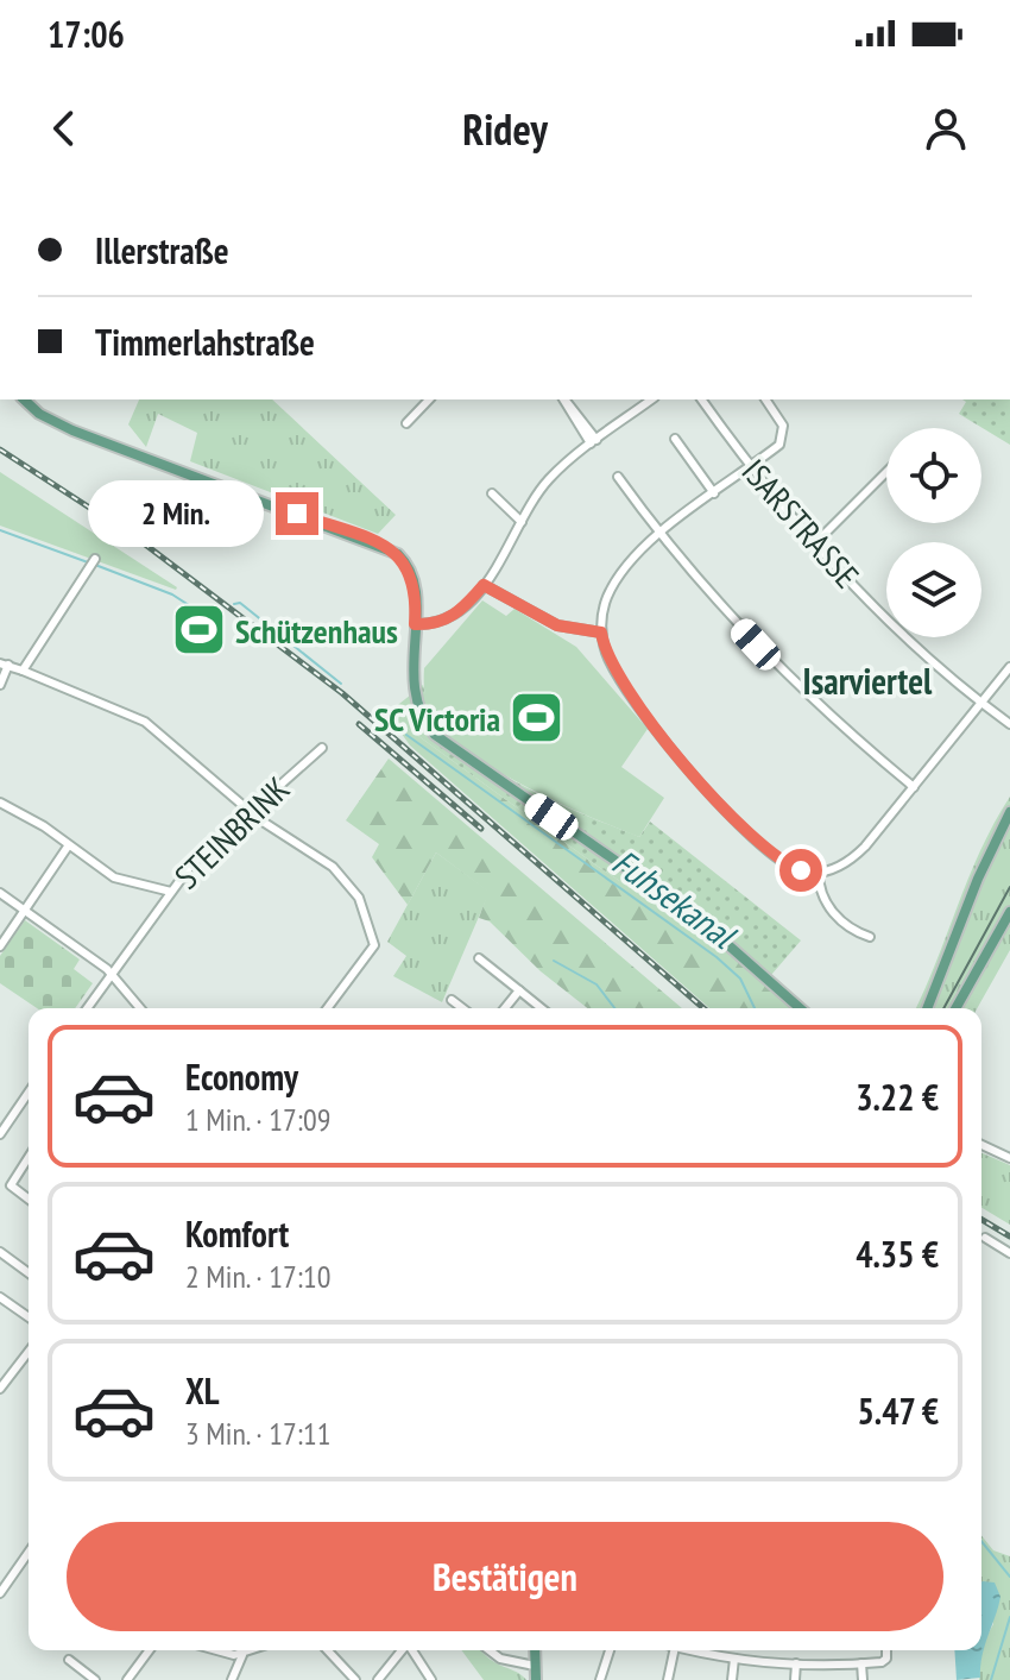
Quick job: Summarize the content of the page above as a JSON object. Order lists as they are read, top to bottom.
{
  "streets": {
    "street": ["ISARSTRASSE", "STEINBRINK"]
  },
  "districts": ["Isarviertel"],
  "water": ["Fuhsekanal"],
  "places": {
    "sports": ["Schützenhaus", "SC Victoria"]
  },
  "page": {
    "status": "17:06",
    "header": "Ridey",
    "banner": ["Illerstraße", "Timmerlahstraße"],
    "bubble": "2 Min.",
    "list": [
      {
        "name": "Economy",
        "note": "1 Min. · 17:09",
        "value": "3.22 €"
      },
      {
        "name": "Komfort",
        "note": "2 Min. · 17:10",
        "value": "4.35 €"
      },
      {
        "name": "XL",
        "note": "3 Min. · 17:11",
        "value": "5.47 €"
      }
    ],
    "buttons": "Bestätigen"
  }
}
